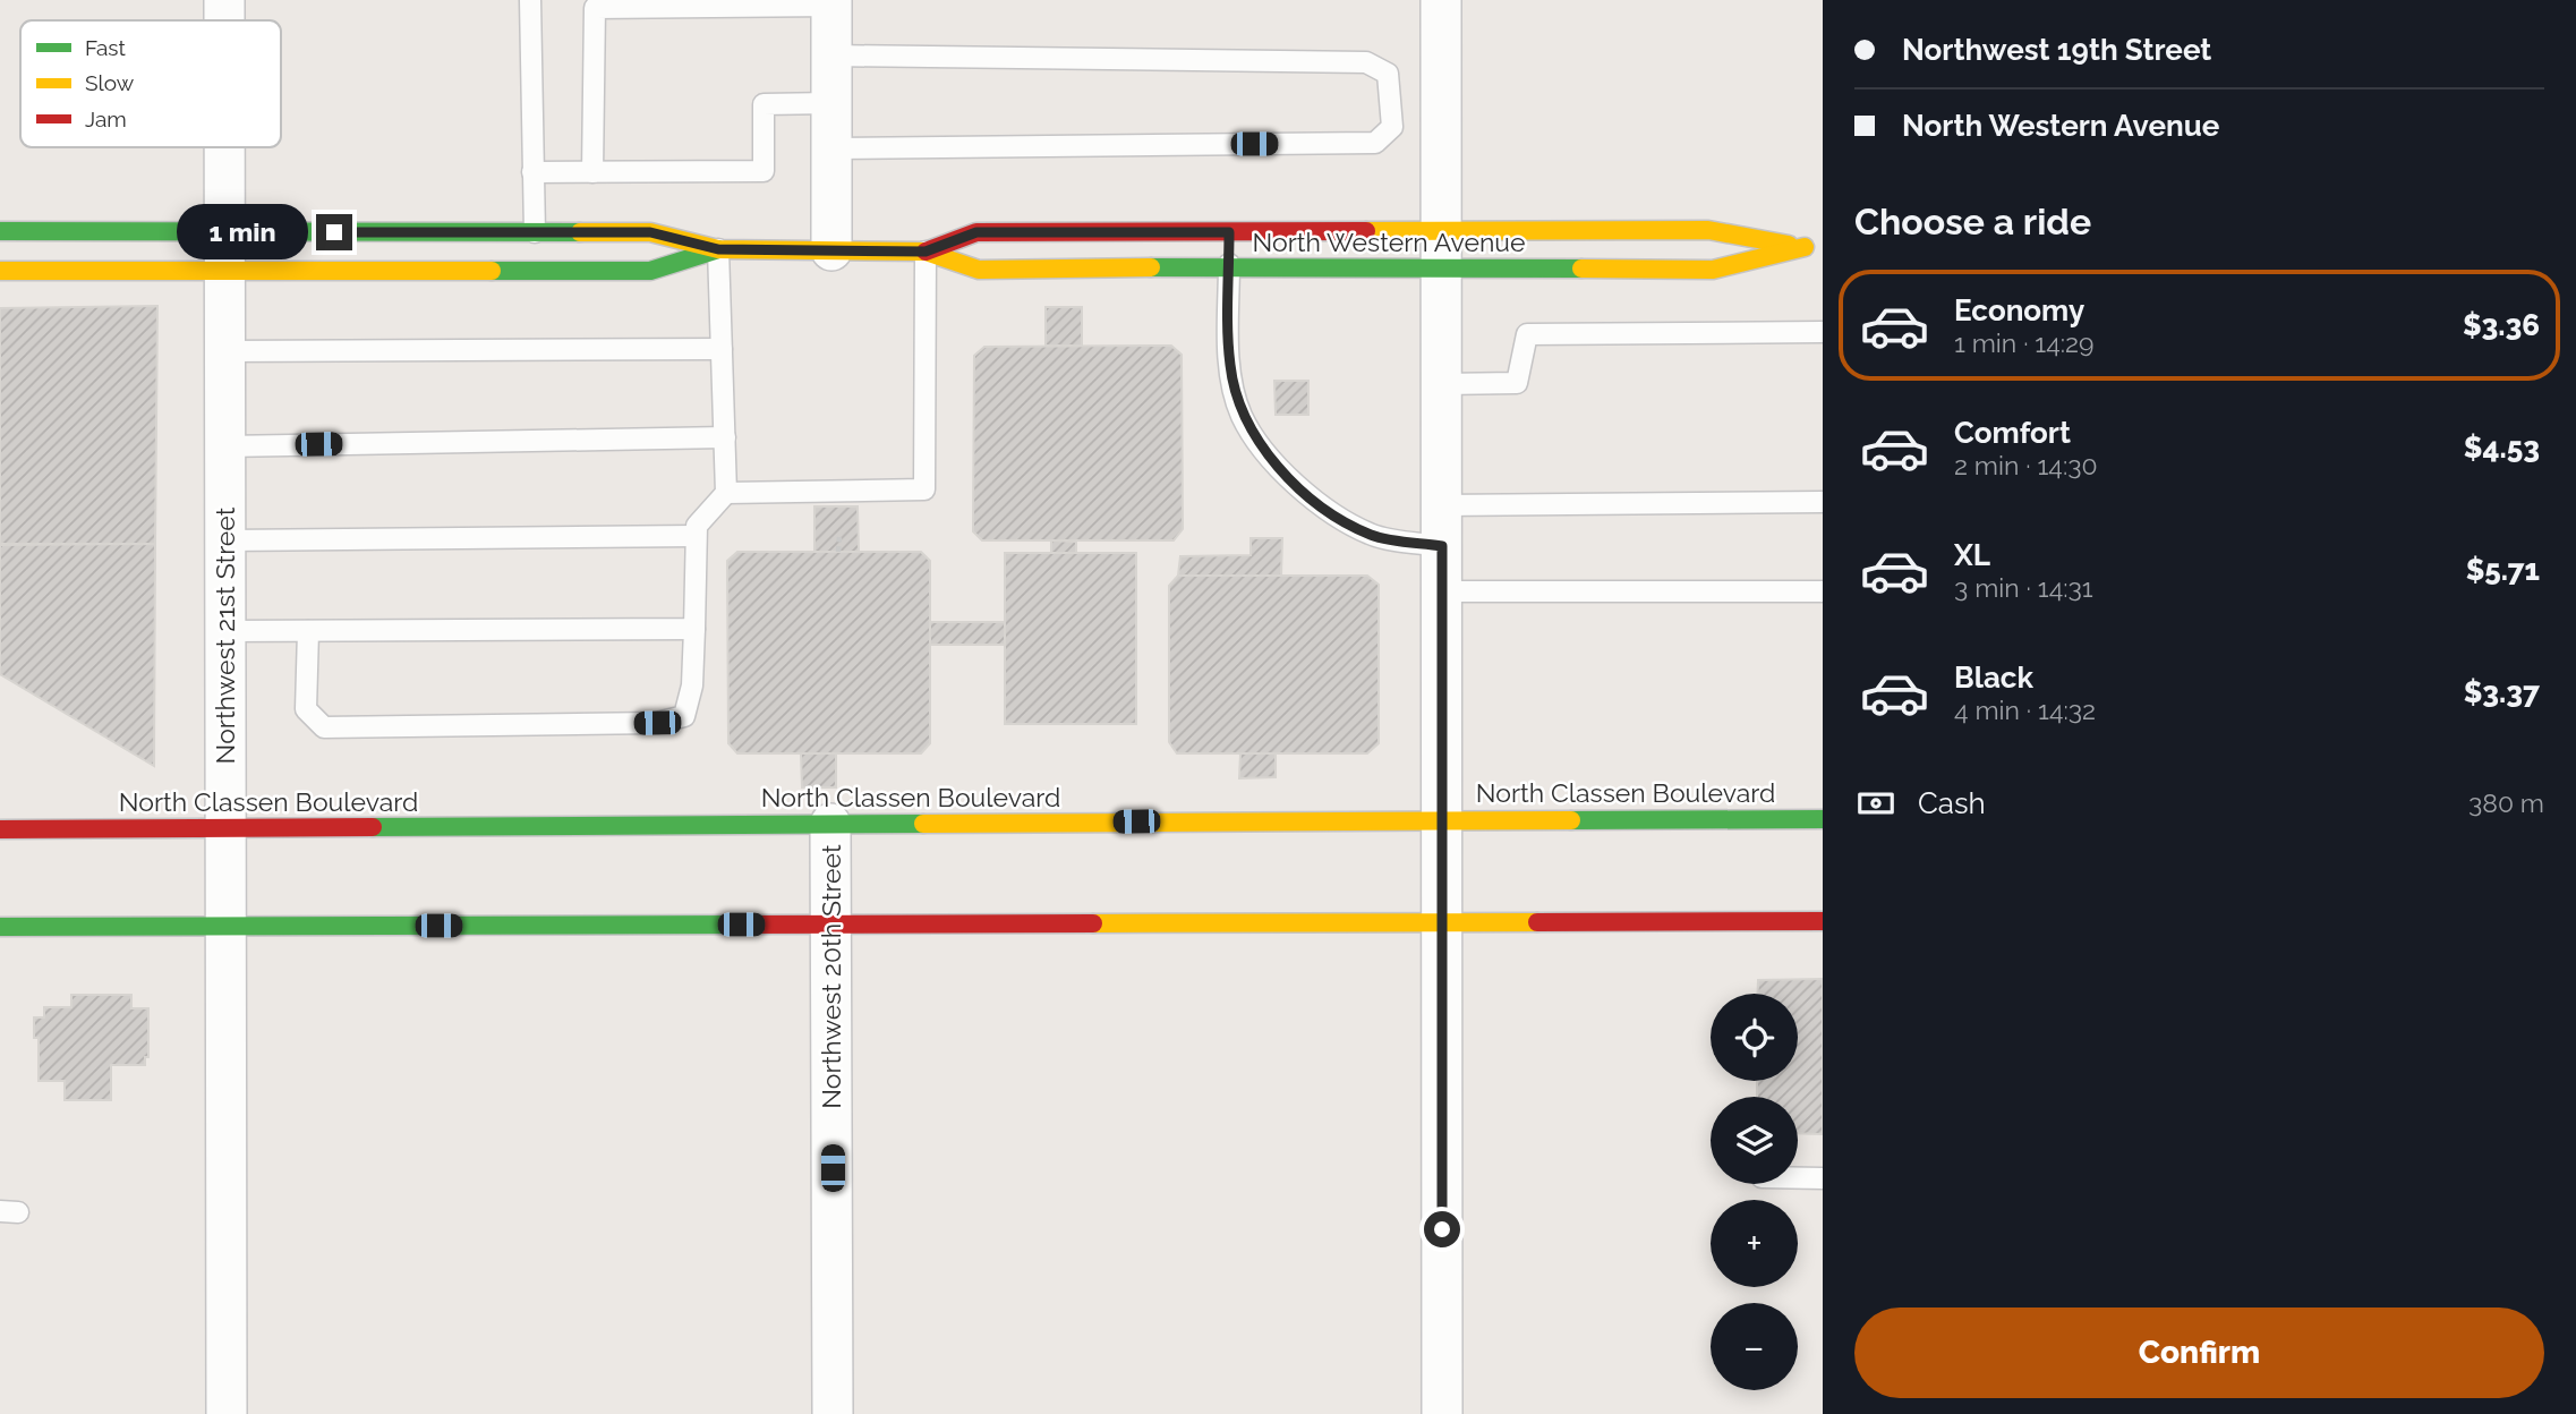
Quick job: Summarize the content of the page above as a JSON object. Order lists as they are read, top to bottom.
{
  "streets": {
    "main road": ["North Western Avenue", "North Classen Boulevard"],
    "street": ["Northwest 21st Street", "Northwest 20th Street"]
  },
  "crossings": [
    ["North Western Avenue", "Northwest 21st Street"],
    ["Northwest 21st Street", "North Classen Boulevard"],
    ["North Classen Boulevard", "Northwest 20th Street"]
  ],
  "legend": ["Fast", "Slow", "Jam"],
  "page": {
    "banner": ["Northwest 19th Street", "North Western Avenue"],
    "heading": "Choose a ride",
    "bubble": "1 min",
    "list": [
      {
        "name": "Economy",
        "note": "1 min · 14:29",
        "value": "$3.36"
      },
      {
        "name": "Comfort",
        "note": "2 min · 14:30",
        "value": "$4.53"
      },
      {
        "name": "XL",
        "note": "3 min · 14:31",
        "value": "$5.71"
      },
      {
        "name": "Black",
        "note": "4 min · 14:32",
        "value": "$3.37"
      }
    ],
    "pay": ["Cash", "380 m"],
    "map_buttons": ["+", "−"],
    "buttons": "Confirm"
  }
}
